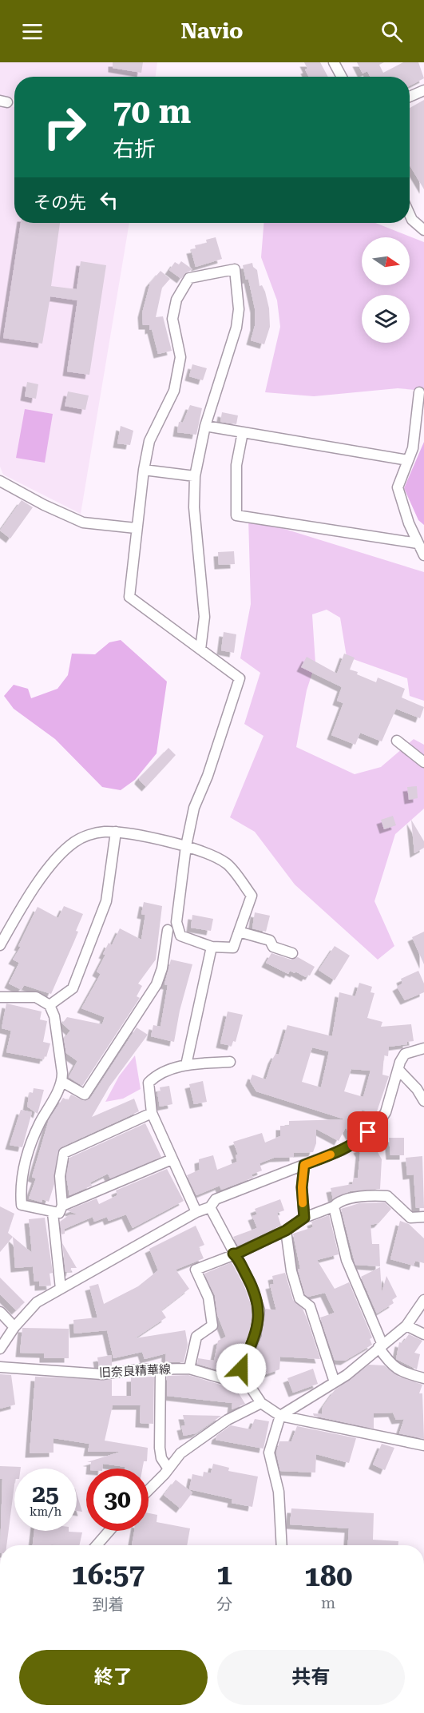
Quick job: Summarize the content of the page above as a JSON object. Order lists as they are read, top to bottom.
{
  "streets": {
    "street": ["旧奈良精華線"]
  },
  "north": "right",
  "page": {
    "header": "Navio",
    "turn": ["70 m", "右折"],
    "then": "その先",
    "speed": "25 km/h",
    "limit": "30",
    "eta": [
      "16:57",
      "到着",
      "1",
      "分",
      "180",
      "m"
    ],
    "buttons": ["終了", "共有"]
  }
}
